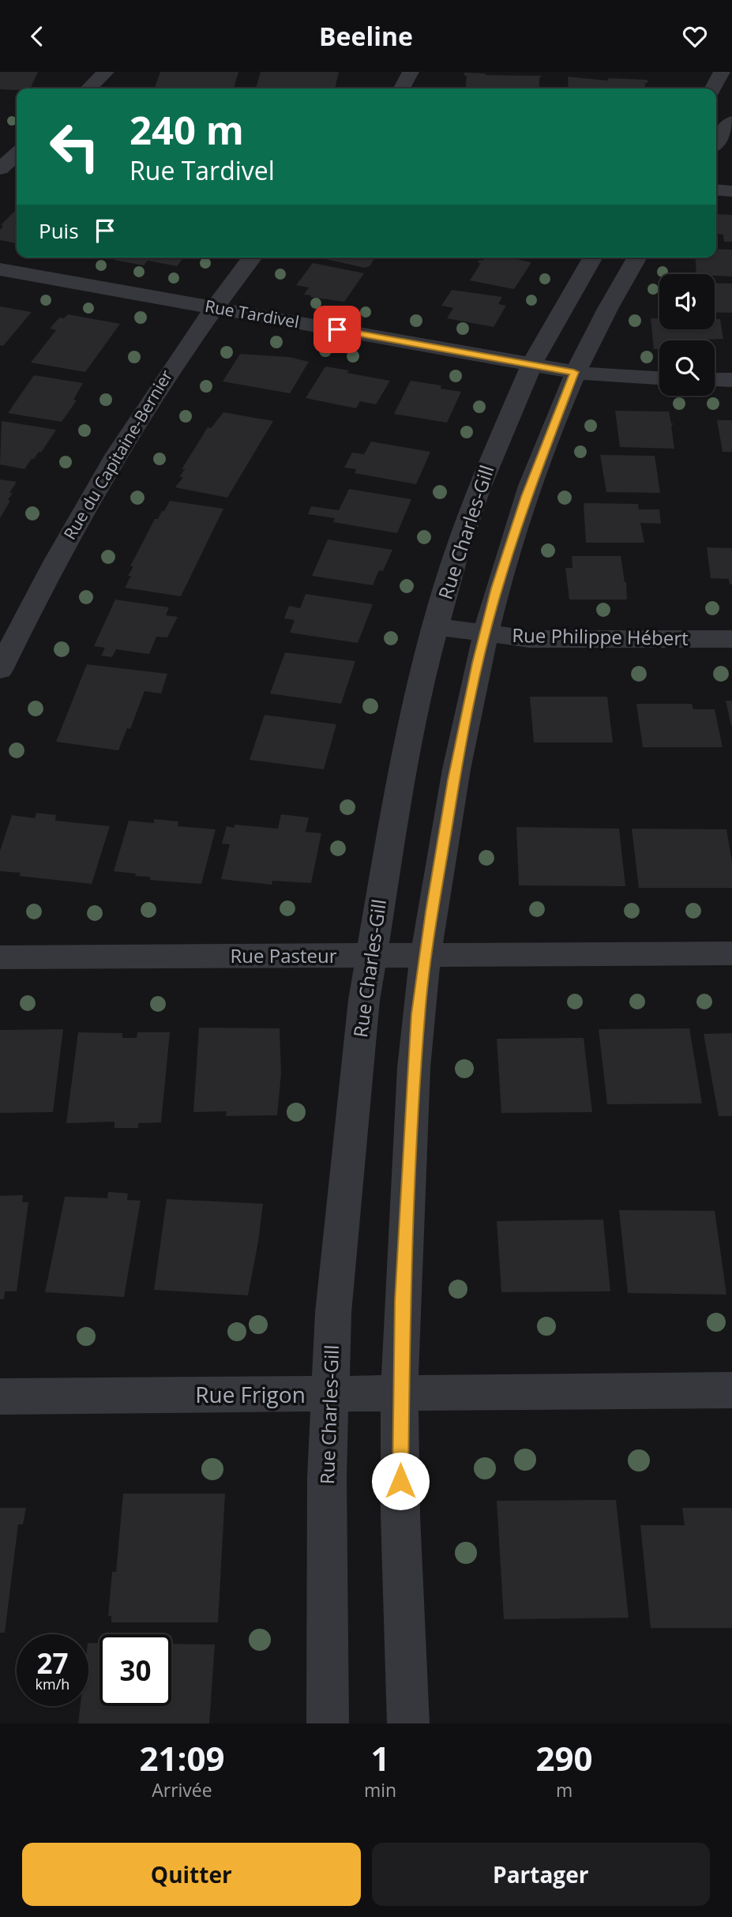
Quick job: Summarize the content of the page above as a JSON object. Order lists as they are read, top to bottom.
{
  "streets": {
    "street": [
      "Rue Tardivel",
      "Rue du Capitaine-Bernier",
      "Rue Charles-Gill",
      "Rue Philippe Hébert",
      "Rue Pasteur",
      "Rue Frigon"
    ]
  },
  "crossings": [
    ["Rue Tardivel", "Rue du Capitaine-Bernier"],
    ["Rue Tardivel", "Rue Charles-Gill"],
    ["Rue Charles-Gill", "Rue Philippe Hébert"],
    ["Rue Charles-Gill", "Rue Pasteur"],
    ["Rue Charles-Gill", "Rue Frigon"]
  ],
  "page": {
    "header": "Beeline",
    "turn": ["240 m", "Rue Tardivel"],
    "then": "Puis",
    "speed": "27 km/h",
    "limit": "30",
    "eta": [
      "21:09",
      "Arrivée",
      "1",
      "min",
      "290",
      "m"
    ],
    "buttons": ["Quitter", "Partager"]
  }
}
